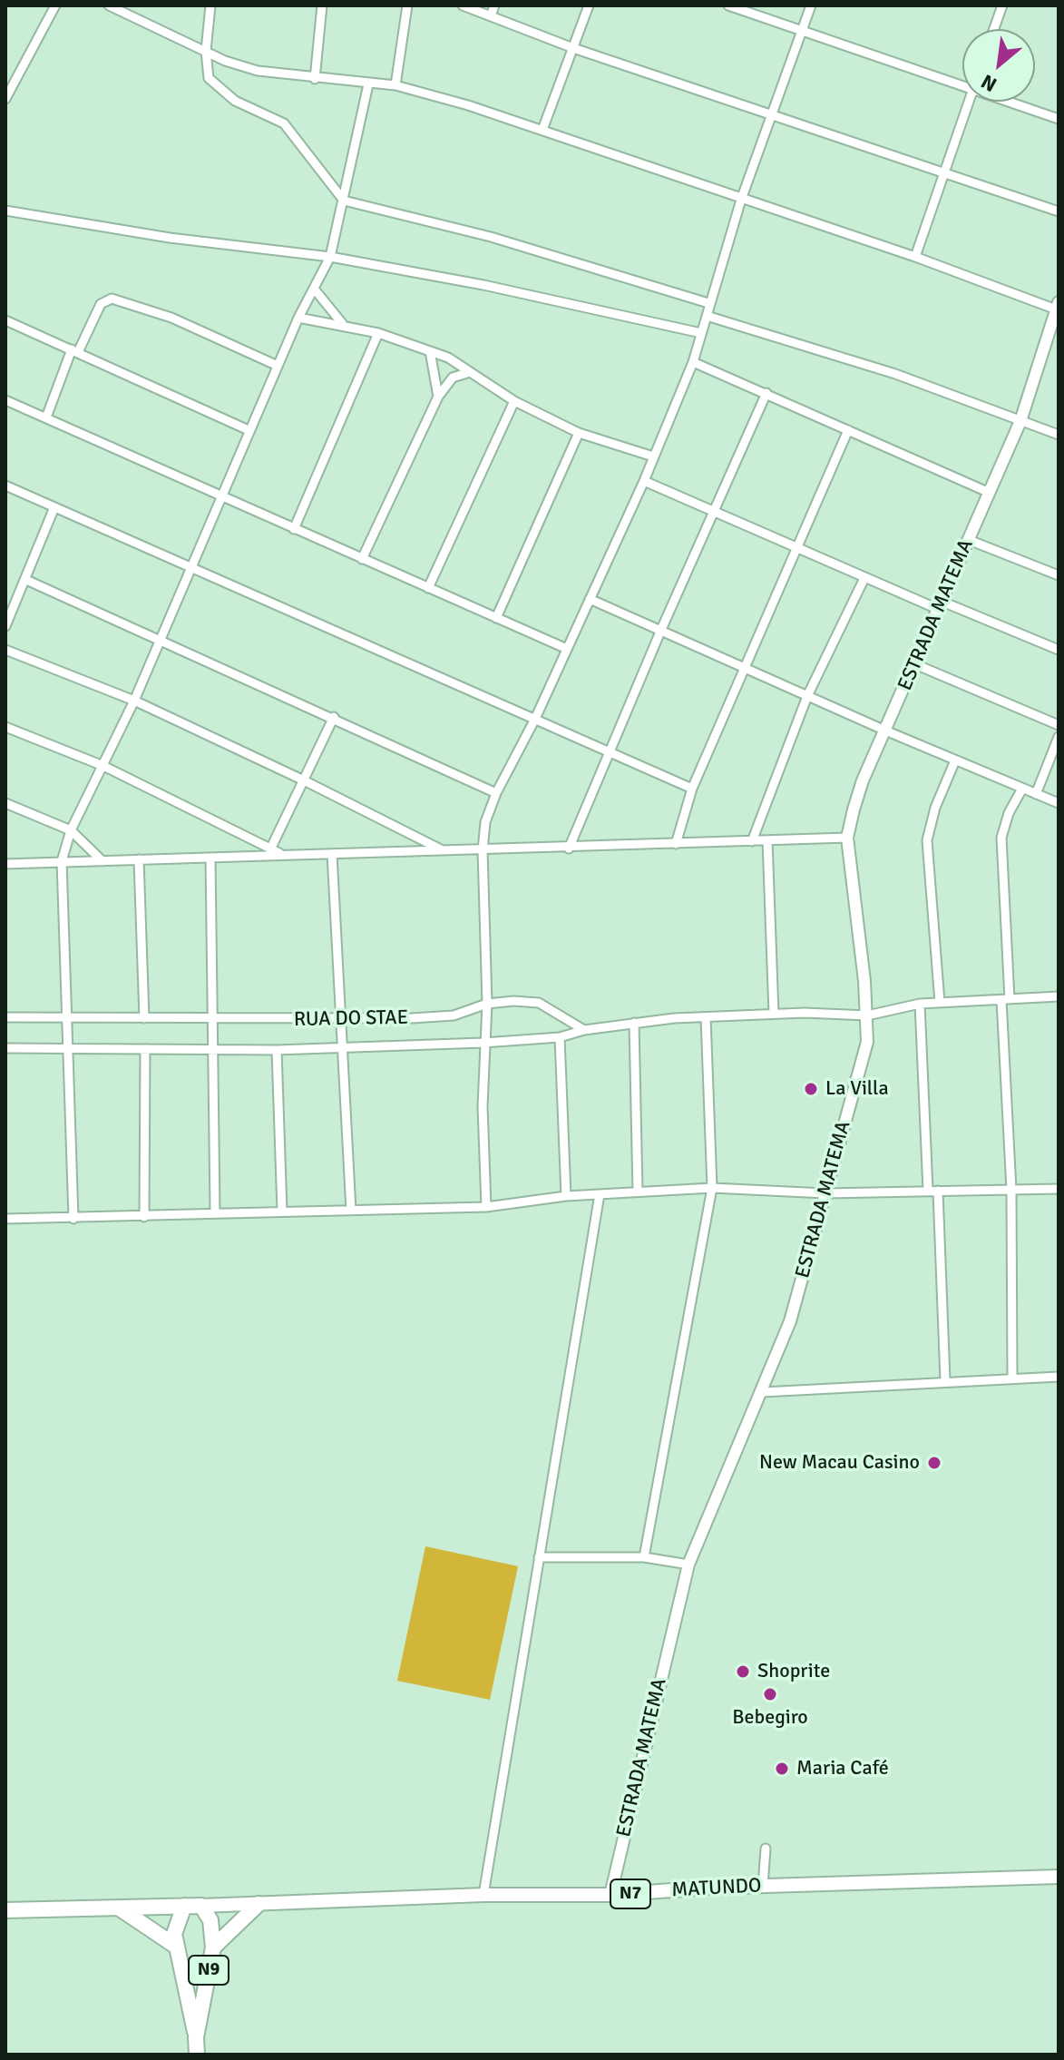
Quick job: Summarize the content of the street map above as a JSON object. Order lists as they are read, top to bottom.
{
  "streets": {
    "highway": ["N7", "N9"],
    "main road": ["MATUNDO"],
    "street": ["ESTRADA MATEMA", "RUA DO STAE"]
  },
  "crossings": [
    ["ESTRADA MATEMA", "MATUNDO"],
    ["MATUNDO", "N7"],
    ["MATUNDO", "N9"],
    ["N7", "N9"]
  ],
  "places": [
    "La Villa",
    "New Macau Casino",
    "Shoprite",
    "Bebegiro",
    "Maria Café"
  ],
  "north": "bottom left"
}
